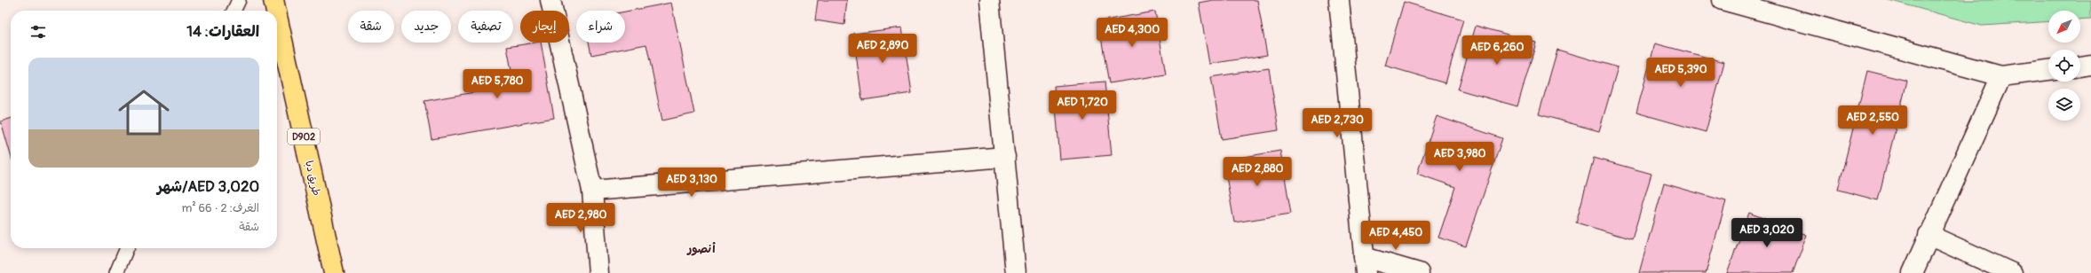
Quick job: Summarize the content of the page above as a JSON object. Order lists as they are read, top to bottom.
{
  "streets": {
    "main road": ["D902", "طريق دبا"]
  },
  "districts": ["أنصور"],
  "north": "bottom left",
  "page": {
    "chip": [
      "شراء",
      "إيجار",
      "تصفية",
      "جديد",
      "شقة"
    ],
    "heading": "العقارات: 14",
    "price": [
      "AED 4,300",
      "AED 2,890",
      "AED 6,260",
      "AED 5,390",
      "AED 5,780",
      "AED 1,720",
      "AED 2,550",
      "AED 2,730",
      "AED 3,980",
      "AED 2,880",
      "AED 3,130",
      "AED 2,980",
      "AED 3,020",
      "AED 4,450"
    ],
    "list": [
      {
        "name": "AED 3,020/شهر",
        "note": "الغرف: 2 · 66 m² · شقة"
      }
    ]
  }
}
